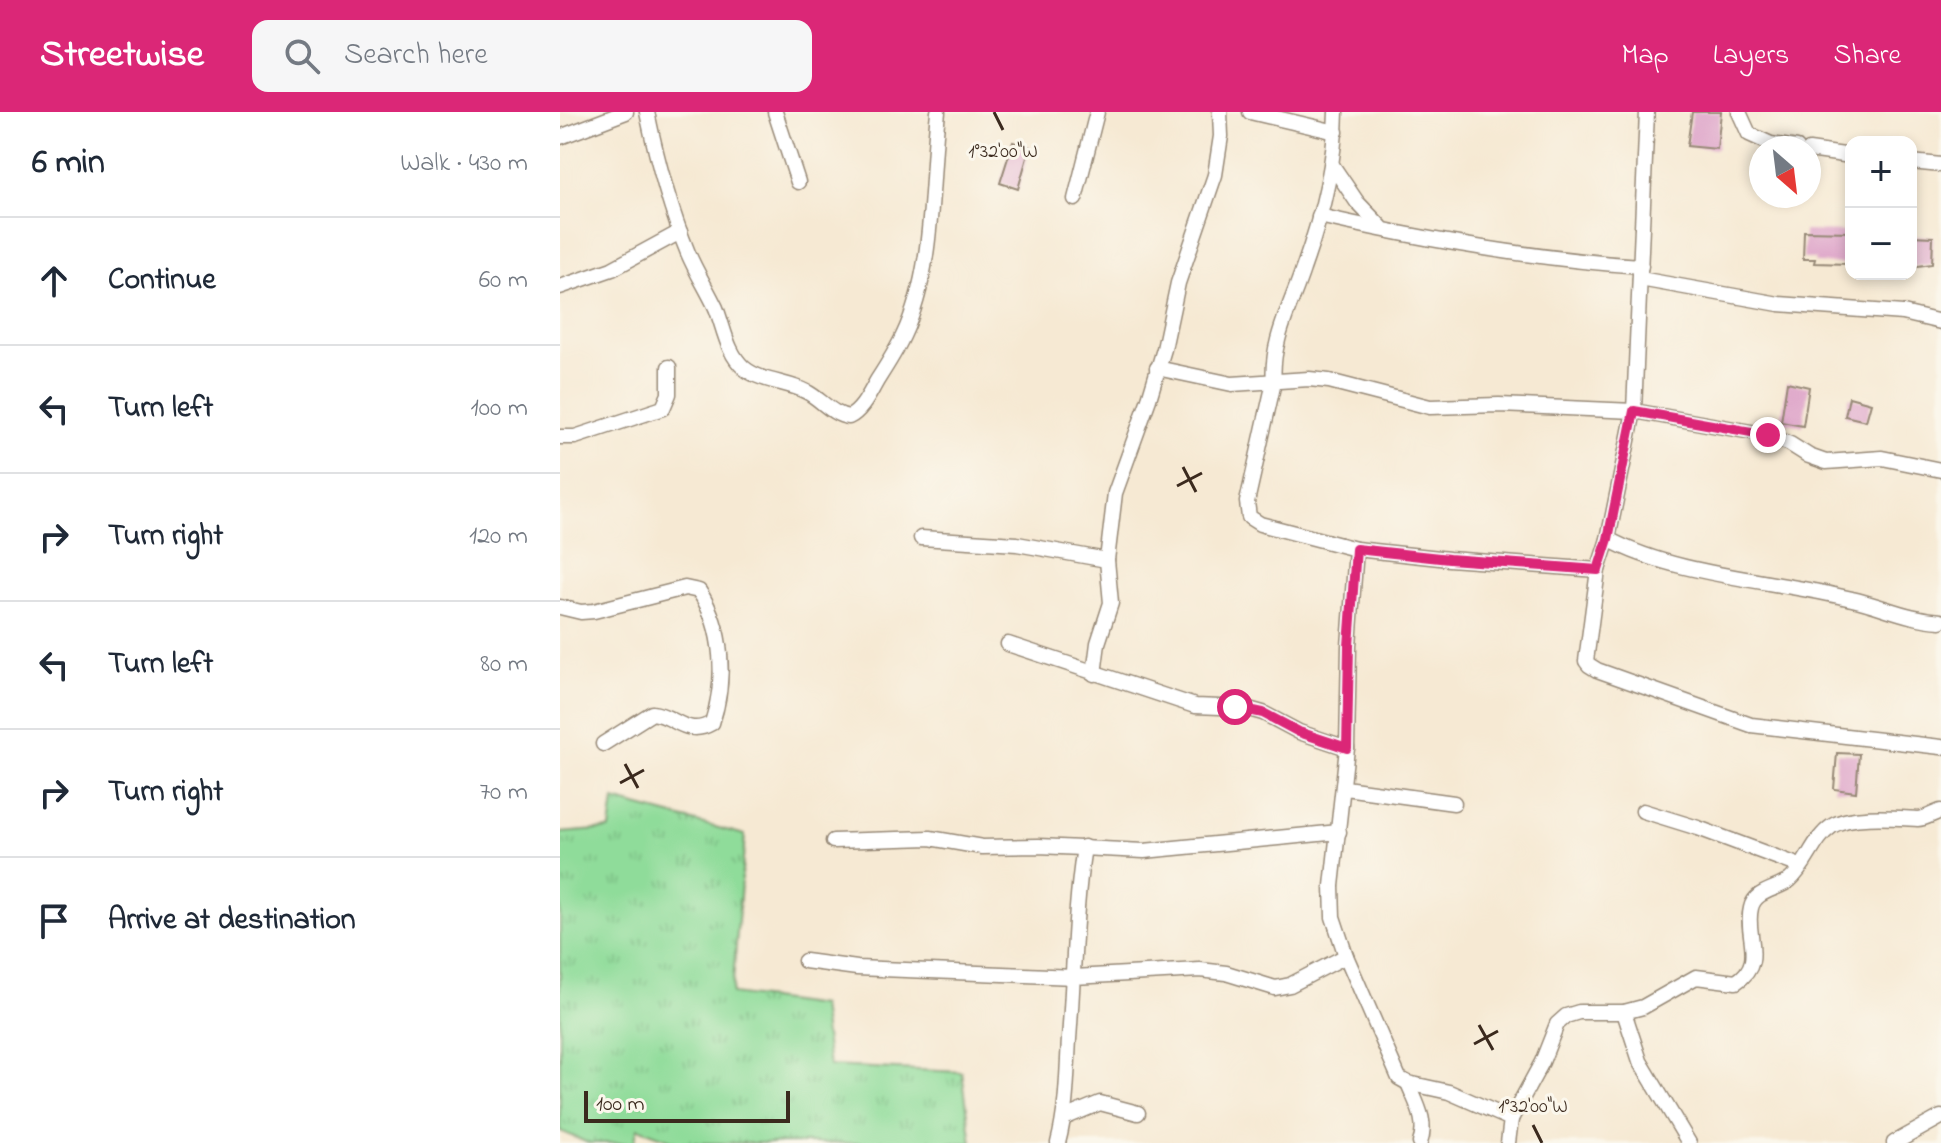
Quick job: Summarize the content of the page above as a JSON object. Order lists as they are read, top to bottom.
{
  "scale_bar": "100 m",
  "north": "bottom right",
  "page": {
    "header": "Streetwise",
    "search": "Search here",
    "nav": ["Map", "Layers", "Share"],
    "heading": ["6 min", "Walk · 430 m"],
    "map_buttons": ["+", "−"],
    "list": [
      ["Continue", "60 m"],
      ["Turn left", "100 m"],
      ["Turn right", "120 m"],
      ["Turn left", "80 m"],
      ["Turn right", "70 m"],
      "Arrive at destination"
    ],
    "scale": "100 m"
  },
  "coordinates": ["1°32'00\"W"]
}
